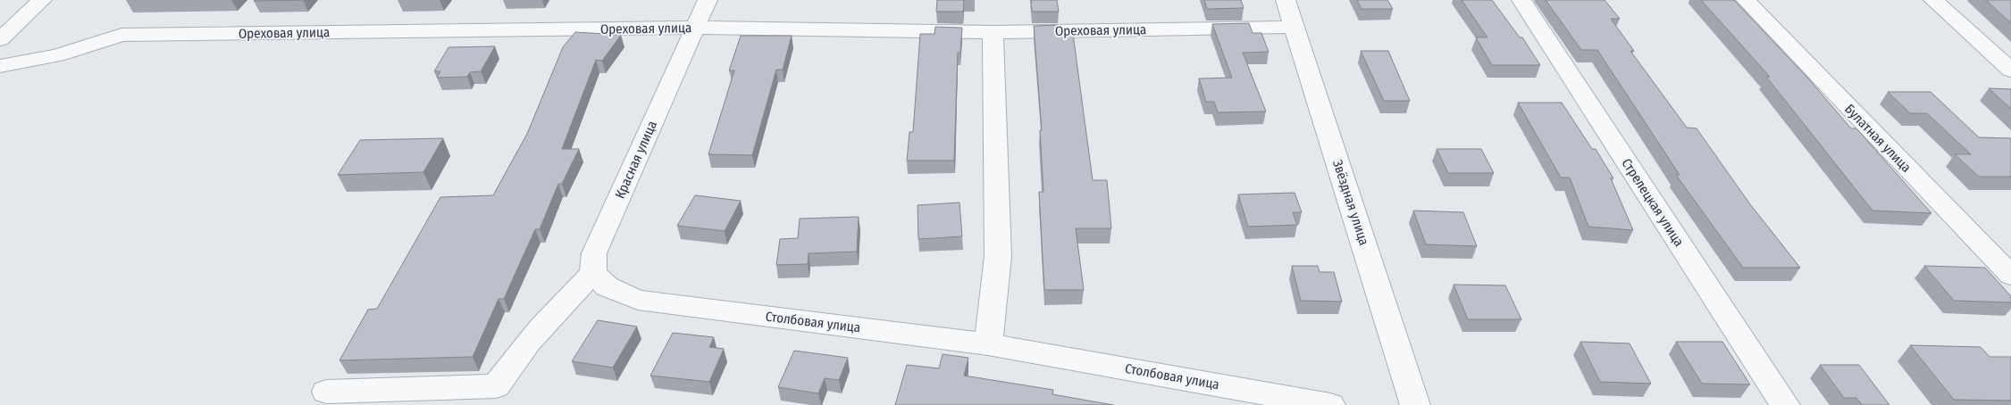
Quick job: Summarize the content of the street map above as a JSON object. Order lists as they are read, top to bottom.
{
  "streets": {
    "street": [
      "Ореховая улица",
      "Булатная улица",
      "Красная улица",
      "Звёздная улица",
      "Стрелецкая улица",
      "Столбовая улица"
    ]
  },
  "crossings": [
    ["Ореховая улица", "Красная улица"],
    ["Ореховая улица", "Звёздная улица"],
    ["Красная улица", "Столбовая улица"]
  ]
}
